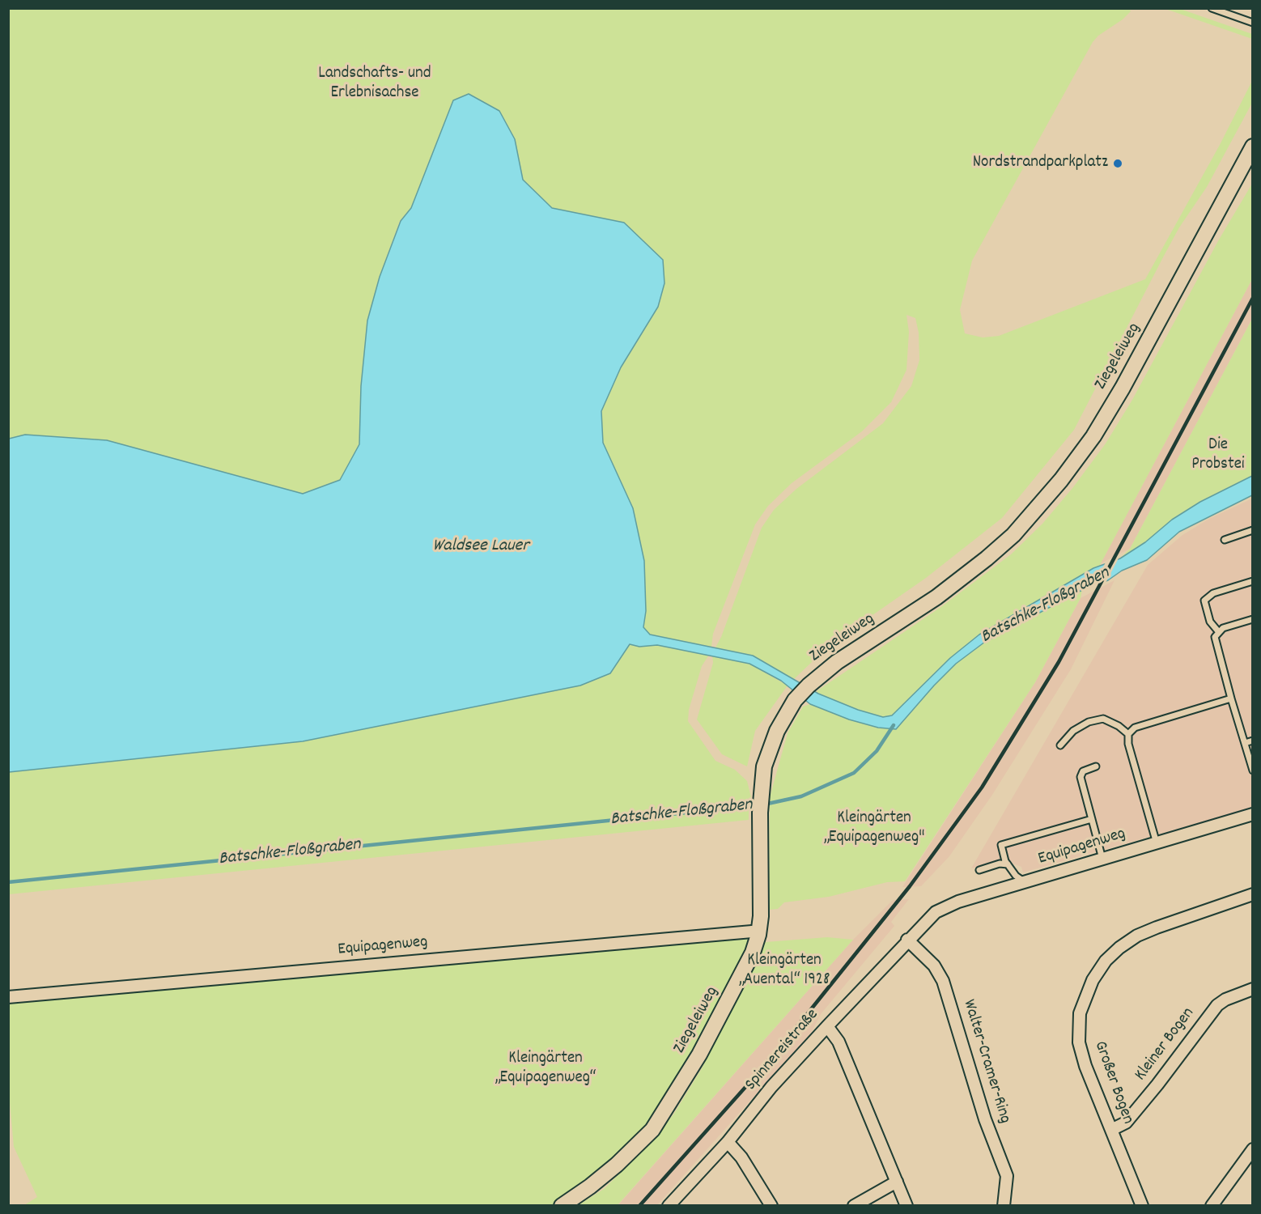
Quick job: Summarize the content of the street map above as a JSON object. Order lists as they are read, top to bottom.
{
  "streets": {
    "main road": ["Ziegeleiweg"],
    "street": [
      "Equipagenweg",
      "Kleiner Bogen",
      "Spinnereistraße",
      "Walter-Cramer-Ring",
      "Großer Bogen"
    ]
  },
  "crossings": [
    ["Ziegeleiweg", "Equipagenweg"],
    ["Equipagenweg", "Spinnereistraße"],
    ["Kleiner Bogen", "Großer Bogen"],
    ["Spinnereistraße", "Walter-Cramer-Ring"]
  ],
  "water": ["Waldsee Lauer", "Batschke‐Floßgraben"],
  "parks": [
    "Landschafts- und Erlebnisachse",
    "Die Probstei",
    "Kleingärten „Equipagenweg\"",
    "Kleingärten „Auental“ 1928",
    "Kleingärten „Equipagenweg“"
  ],
  "places": ["Nordstrandparkplatz"]
}
